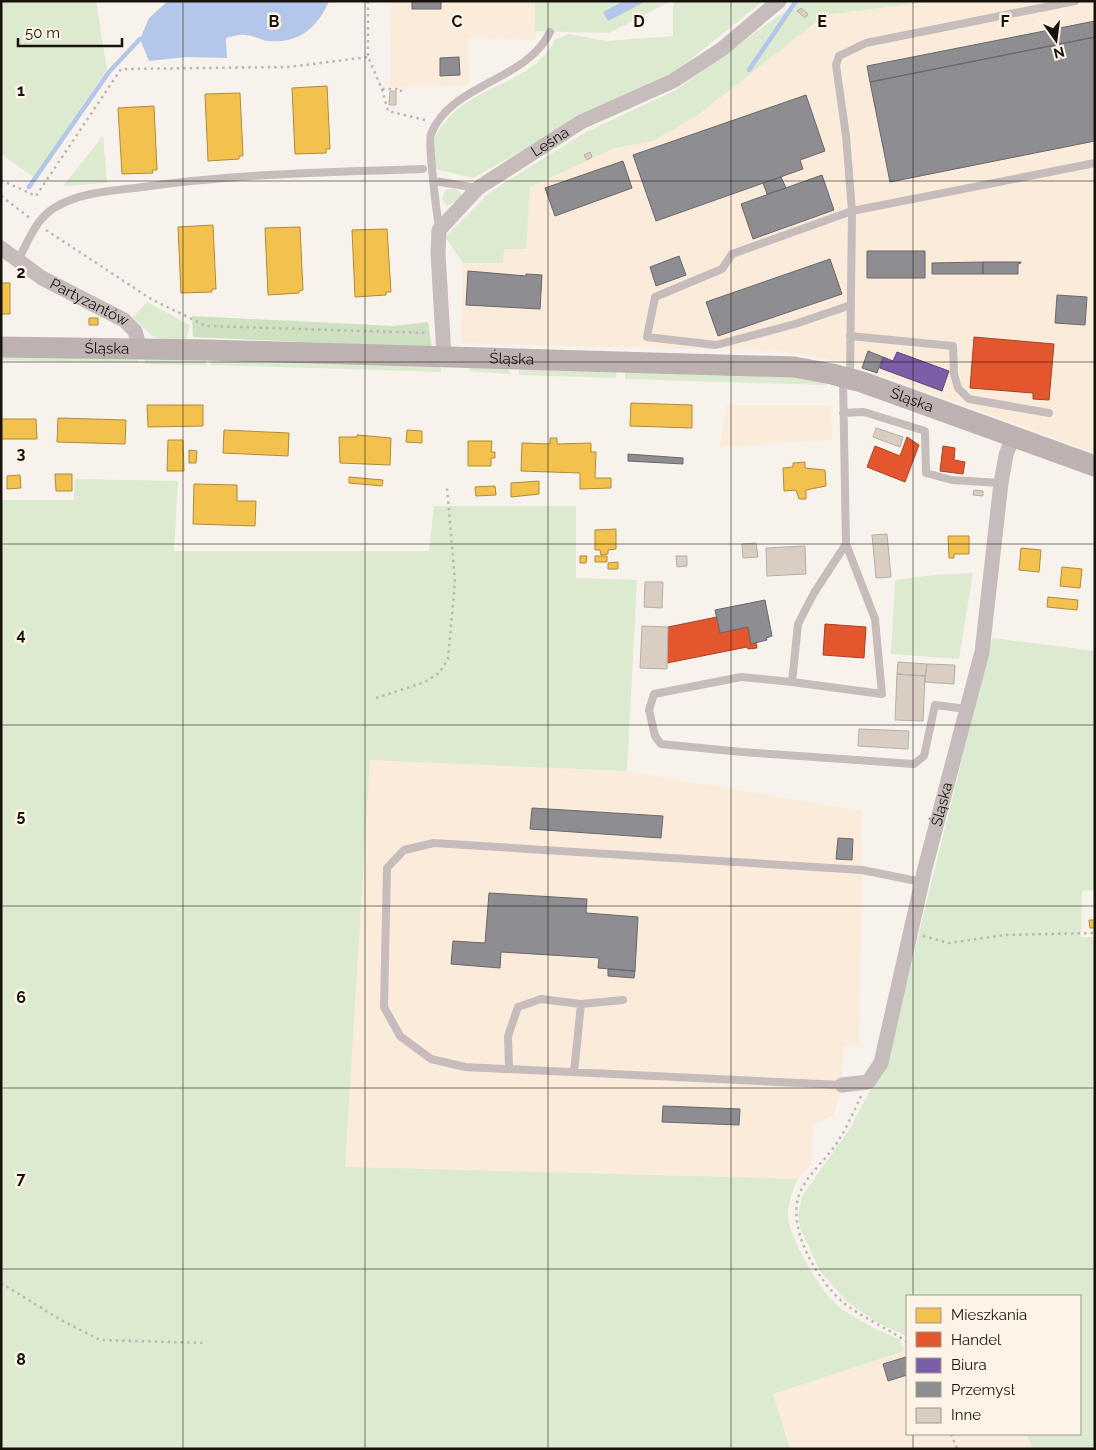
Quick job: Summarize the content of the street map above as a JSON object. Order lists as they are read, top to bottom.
{
  "streets": {
    "main road": ["Śląska"],
    "street": ["Leśna", "Partyzantów"]
  },
  "crossings": [
    ["Partyzantów", "Śląska"]
  ],
  "legend": [
    "Mieszkania",
    "Handel",
    "Biura",
    "Przemysł",
    "Inne"
  ],
  "scale_bar": "50 m",
  "north": "bottom",
  "grid": {
    "columns": [
      "B",
      "C",
      "D",
      "E",
      "F"
    ],
    "rows": [
      "1",
      "2",
      "3",
      "4",
      "5",
      "6",
      "7",
      "8"
    ]
  }
}
